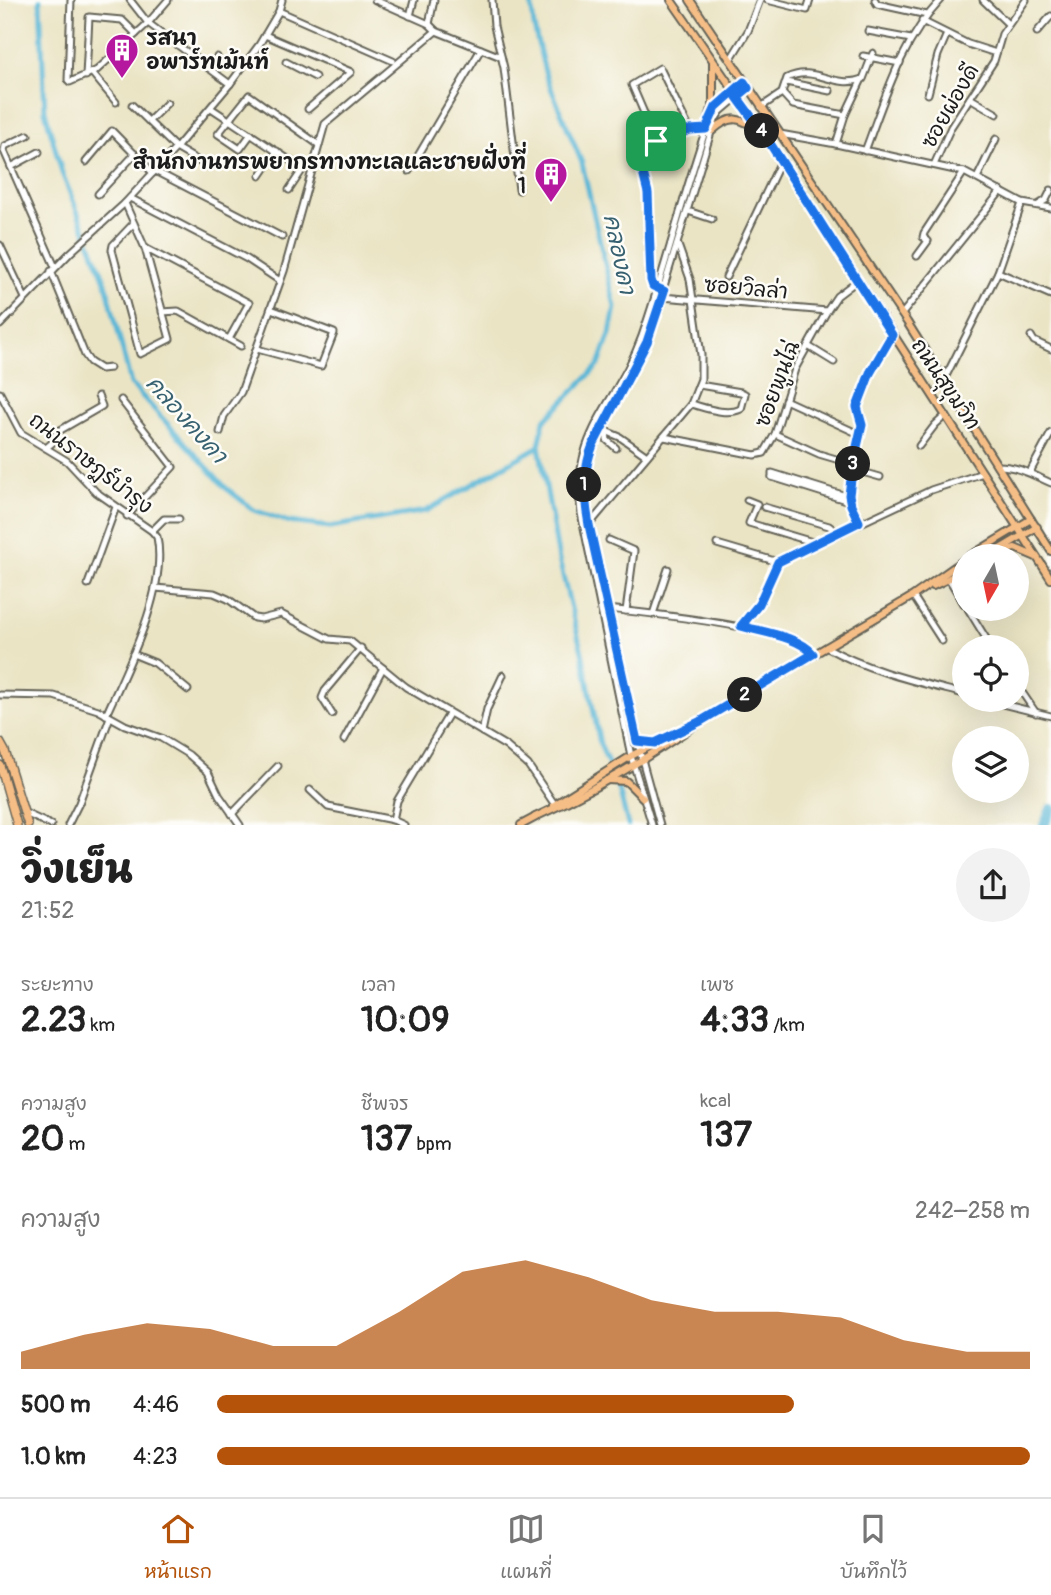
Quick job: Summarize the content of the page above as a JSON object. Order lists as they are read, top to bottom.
{
  "streets": {
    "main road": ["ถนนสุขุมวิท"],
    "street": [
      "ซอยผ่องดี",
      "ซอยวิลล่า",
      "ซอยพูนไฉ่",
      "ถนนราษฎร์บำรุง"
    ]
  },
  "crossings": [
    ["ซอยวิลล่า", "ซอยพูนไฉ่"],
    ["ซอยพูนไฉ่", "ถนนสุขุมวิท"]
  ],
  "water": ["คลองคา", "คลองคงคา"],
  "places": {
    "building": ["รสนา อพาร์ทเม้นท์", "สำนักงานทรพยากรทางทะเลและชายฝั่งที่ 1"]
  },
  "north": "bottom",
  "page": {
    "pins": [
      "4",
      "3",
      "1",
      "2"
    ],
    "heading": ["วิ่งเย็น", "21:52"],
    "stats": [
      ["ระยะทาง", "2.23 km"],
      ["เวลา", "10:09"],
      ["เพซ", "4:33 /km"],
      ["ความสูง", "20 m"],
      ["ชีพจร", "137 bpm"],
      ["kcal", "137"]
    ],
    "chart": ["ความสูง", "242–258 m"],
    "list": [
      {
        "name": "500 m",
        "note": "4:46"
      },
      {
        "name": "1.0 km",
        "note": "4:23"
      }
    ],
    "tabs": ["หน้าแรก", "แผนที่", "บันทึกไว้"]
  }
}
